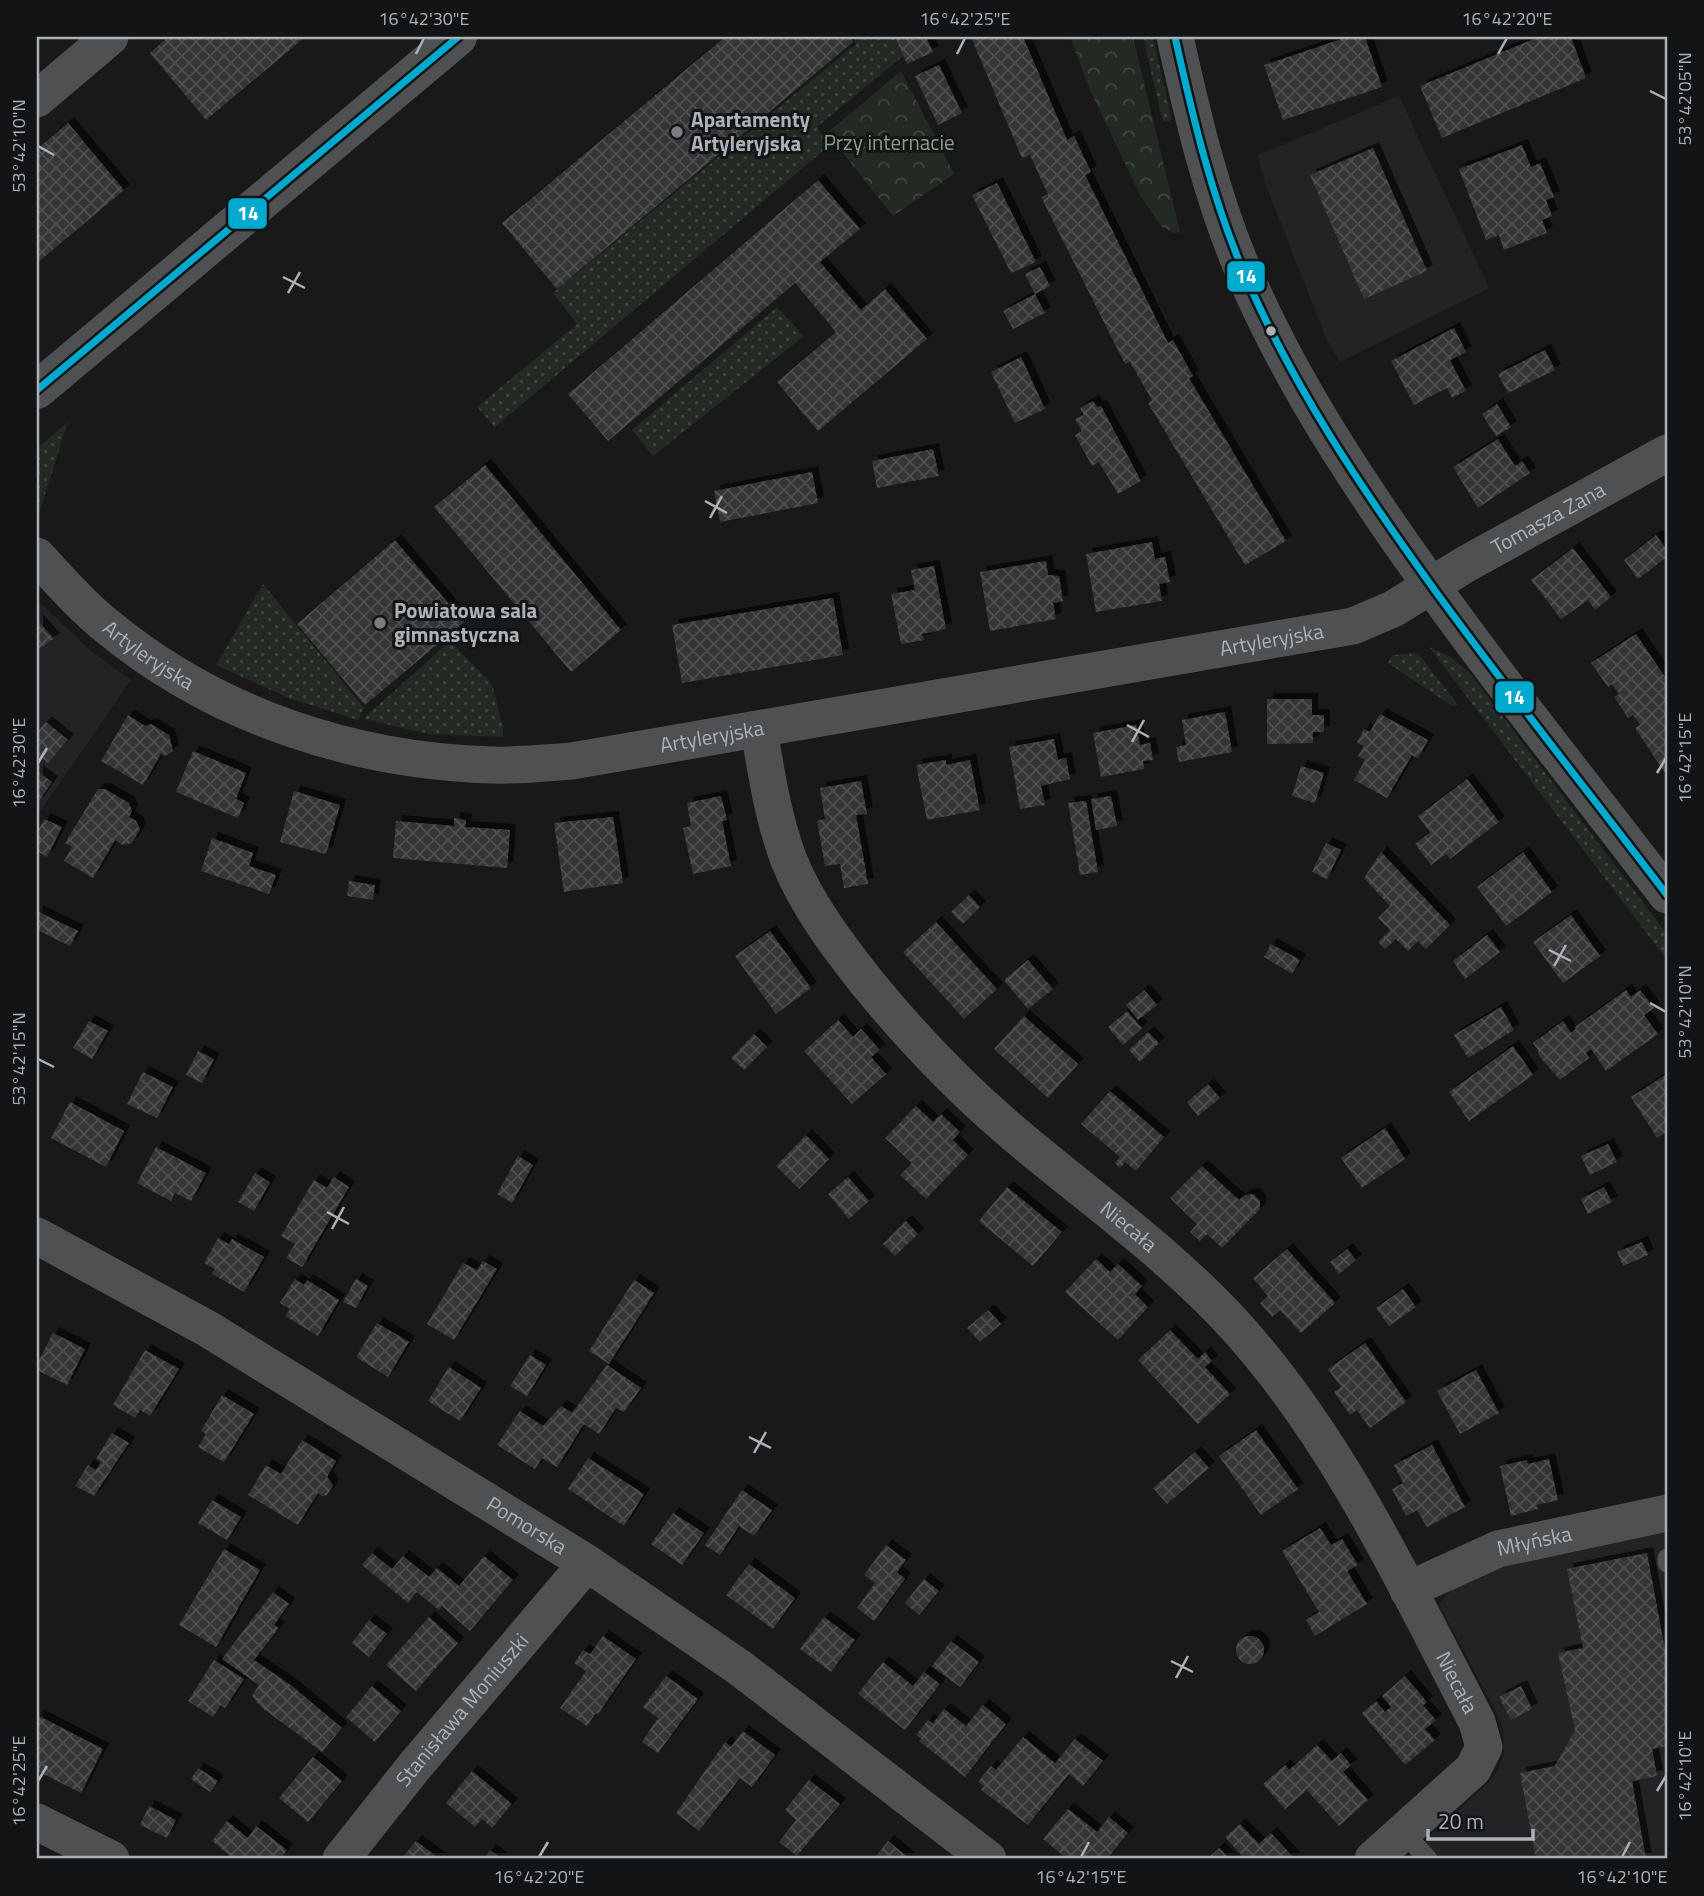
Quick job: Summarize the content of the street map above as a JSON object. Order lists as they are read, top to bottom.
{
  "streets": {
    "street": [
      "Tomasza Zana",
      "Artyleryjska",
      "Niecała",
      "Pomorska",
      "Młyńska",
      "Stanisława Moniuszki"
    ]
  },
  "crossings": [
    ["Tomasza Zana", "Artyleryjska"],
    ["Artyleryjska", "Niecała"],
    ["Niecała", "Młyńska"],
    ["Pomorska", "Stanisława Moniuszki"]
  ],
  "parks": ["Przy internacie"],
  "places": ["Apartamenty Artyleryjska", "Powiatowa sala gimnastyczna"],
  "lines": ["transit line 14"],
  "scale_bar": "20 m",
  "coordinates": [
    "16°42'30\"E",
    "16°42'25\"E",
    "16°42'20\"E",
    "53°42'05\"N",
    "53°42'10\"N",
    "16°42'15\"E",
    "53°42'15\"N",
    "16°42'10\"E"
  ]
}
